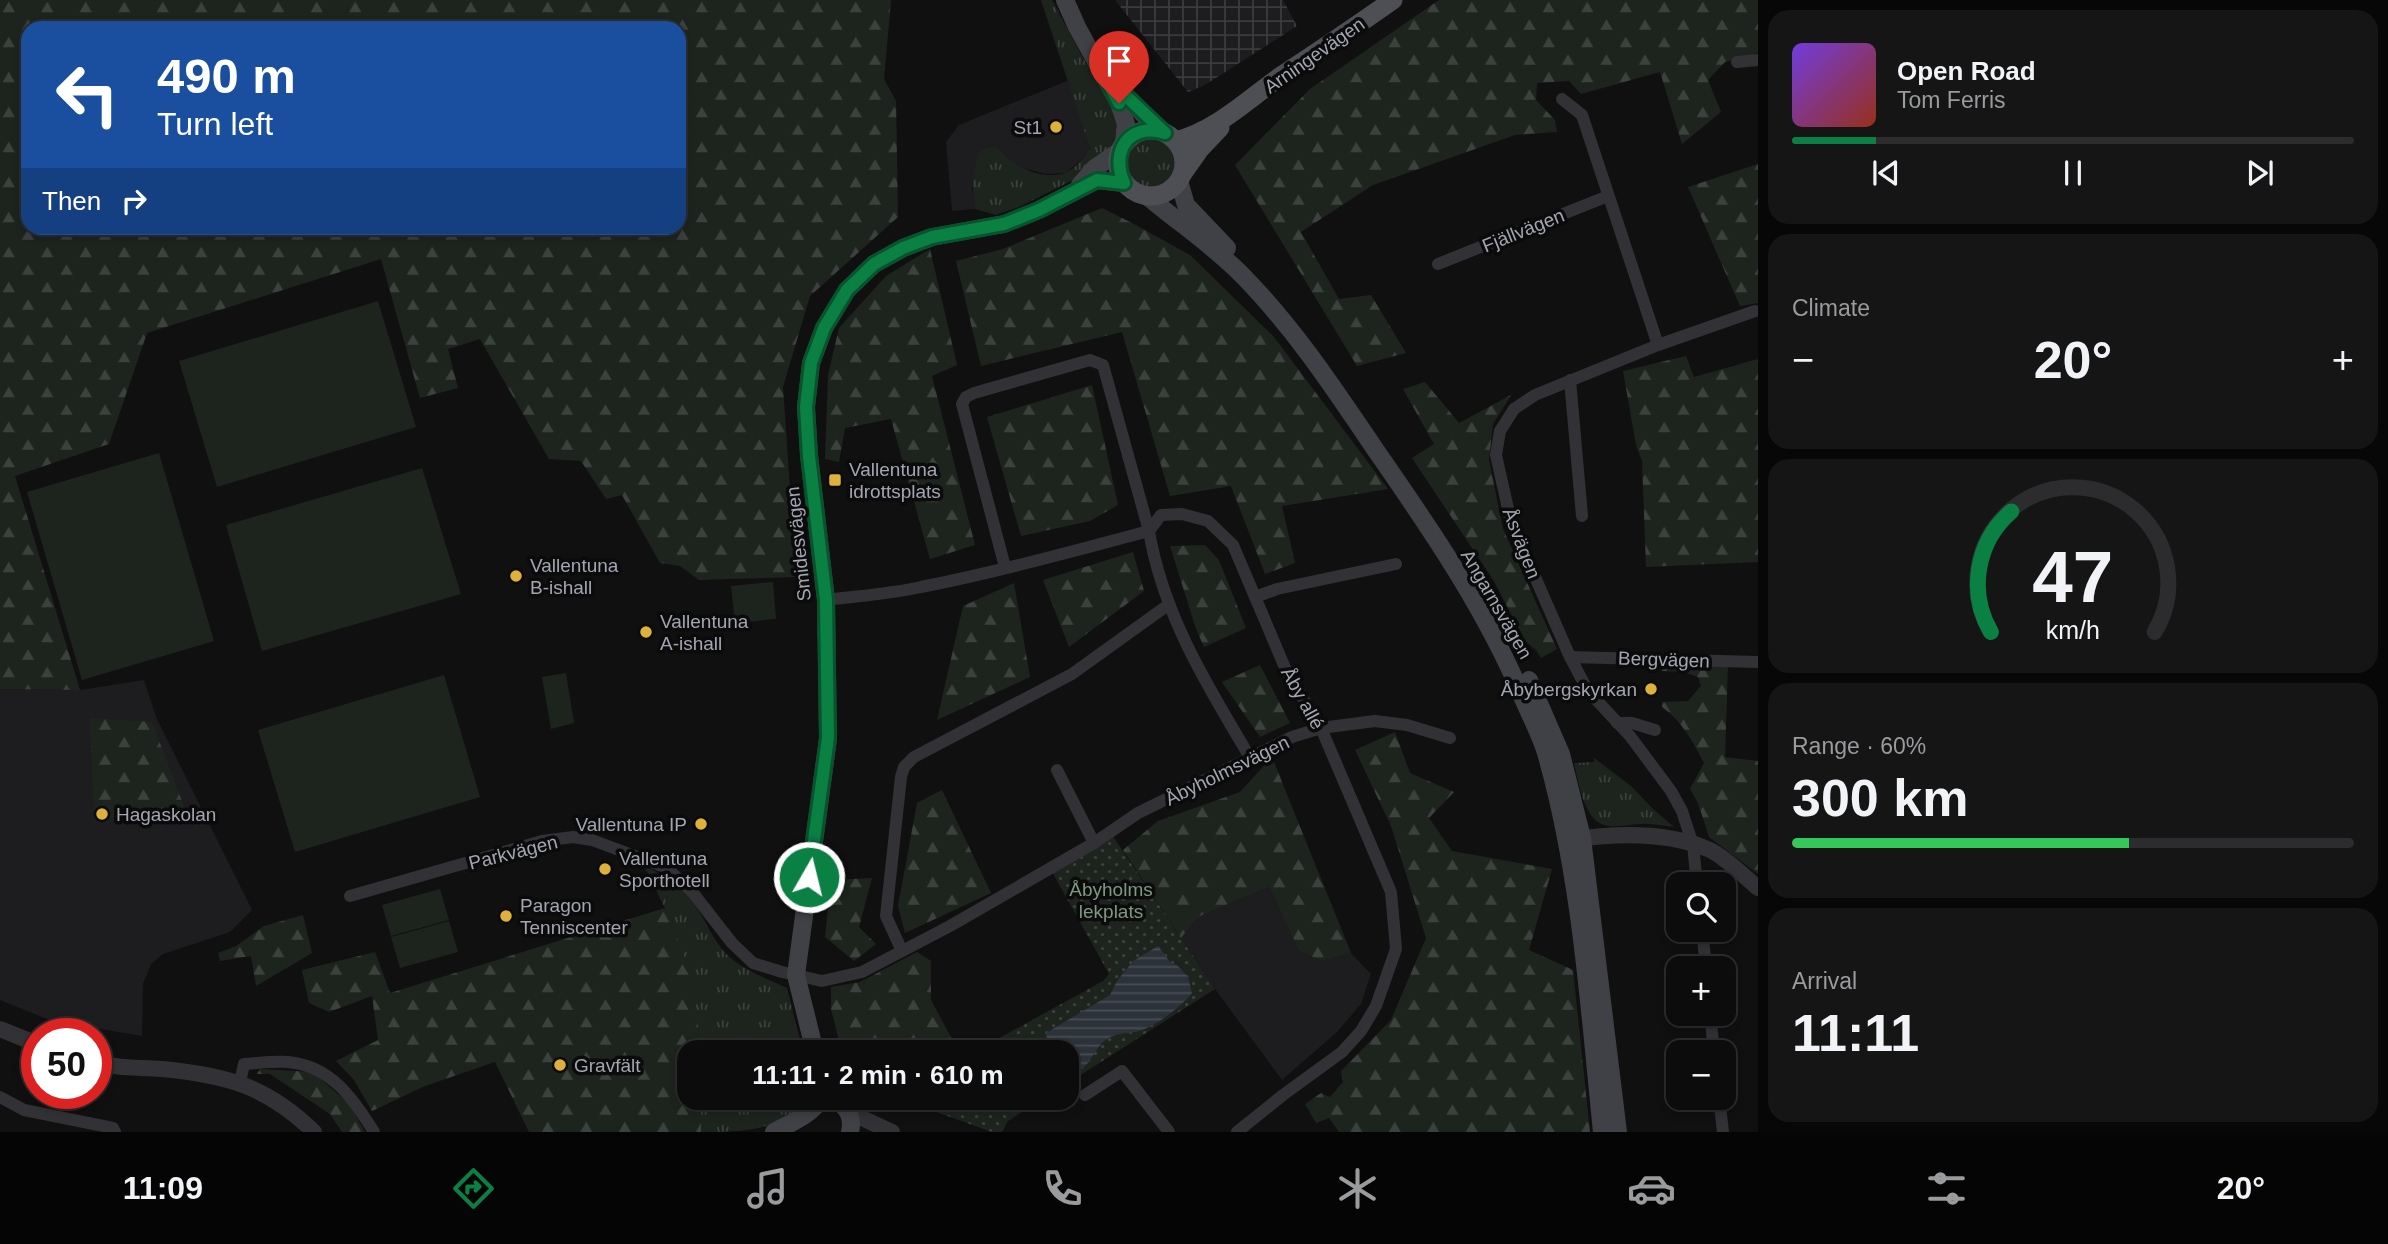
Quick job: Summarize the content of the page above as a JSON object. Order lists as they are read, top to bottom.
{
  "streets": {
    "main road": ["Arningevägen", "Smidesvägen", "Angarnsvägen"],
    "street": [
      "Fjällvägen",
      "Åsvägen",
      "Bergvägen",
      "Åby allé",
      "Åbyholmsvägen",
      "Parkvägen"
    ]
  },
  "crossings": [
    ["Arningevägen", "Smidesvägen"],
    ["Arningevägen", "Angarnsvägen"],
    ["Åsvägen", "Bergvägen"],
    ["Smidesvägen", "Angarnsvägen"],
    ["Smidesvägen", "Åbyholmsvägen"],
    ["Smidesvägen", "Parkvägen"],
    ["Åby allé", "Åbyholmsvägen"],
    ["Åbyholmsvägen", "Parkvägen"]
  ],
  "parks": ["Åbyholms lekplats"],
  "places": {
    "other": [
      "St1",
      "Vallentuna B-ishall",
      "Vallentuna A-ishall",
      "Åbybergskyrkan",
      "Hagaskolan",
      "Vallentuna IP",
      "Vallentuna Sporthotell",
      "Paragon Tenniscenter",
      "Gravfält"
    ],
    "transit": ["Vallentuna idrottsplats"]
  },
  "page": {
    "turn": ["490 m", "Turn left"],
    "song": ["Open Road", "Tom Ferris"],
    "then": "Then",
    "tile": [
      "Climate",
      ["Range · 60%", "300 km"],
      ["Arrival", "11:11"]
    ],
    "heat": ["−", "20°", "+"],
    "map_buttons": ["+", "−"],
    "limit": "50",
    "trip": "11:11 · 2 min · 610 m",
    "tabs": ["11:09", "20°"],
    "gauge": ["47", "km/h"]
  }
}
